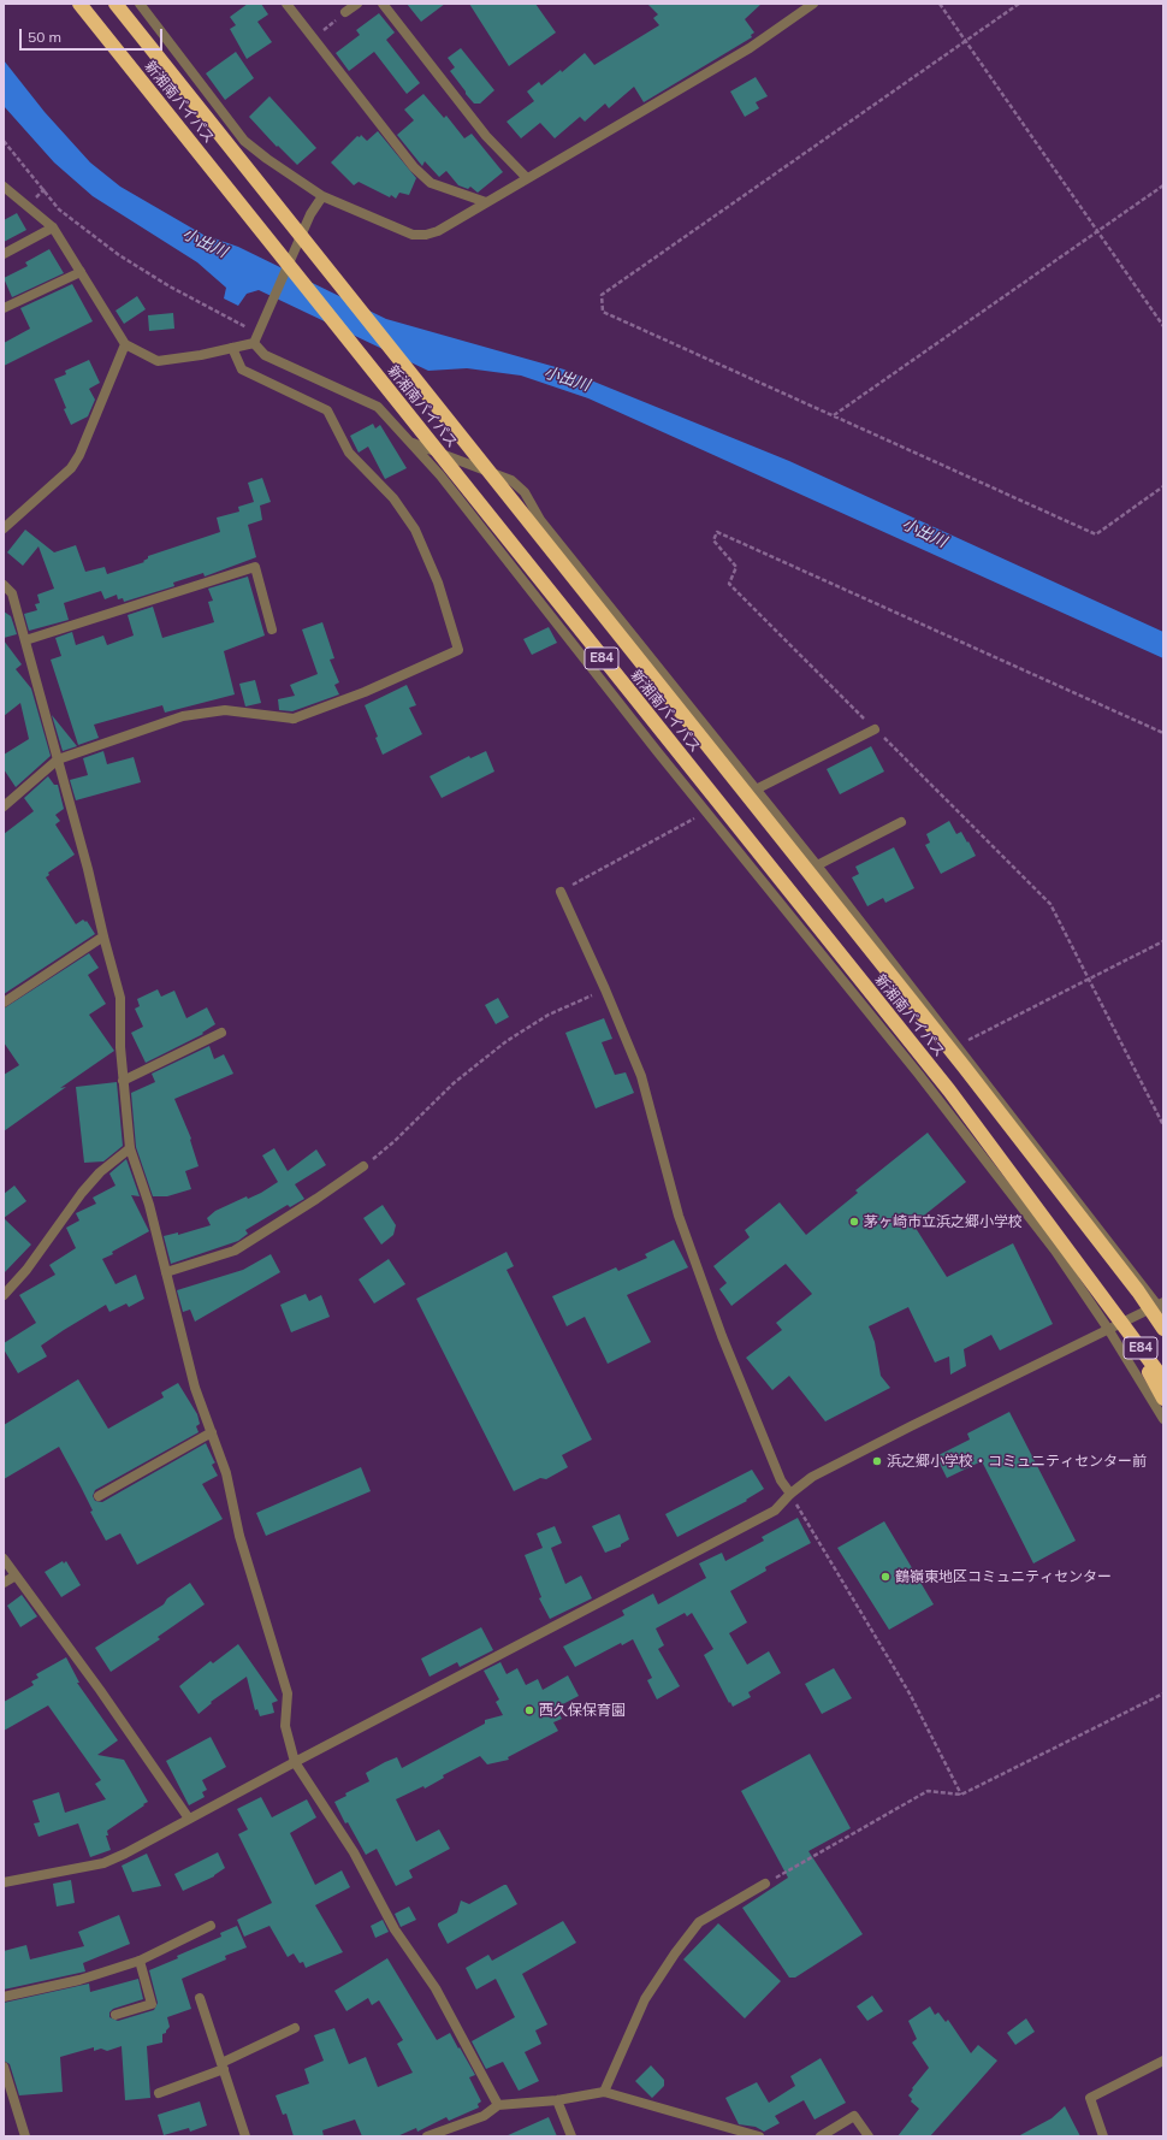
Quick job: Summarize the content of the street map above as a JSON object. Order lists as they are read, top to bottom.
{
  "streets": {
    "highway": ["新湘南バイパス", "E84"]
  },
  "crossings": [
    ["新湘南バイパス", "E84"]
  ],
  "water": ["小出川"],
  "places": [
    "茅ヶ崎市立浜之郷小学校",
    "浜之郷小学校・コミュニティセンター前",
    "鶴嶺東地区コミュニティセンター",
    "西久保保育園"
  ],
  "scale_bar": "50 m"
}
